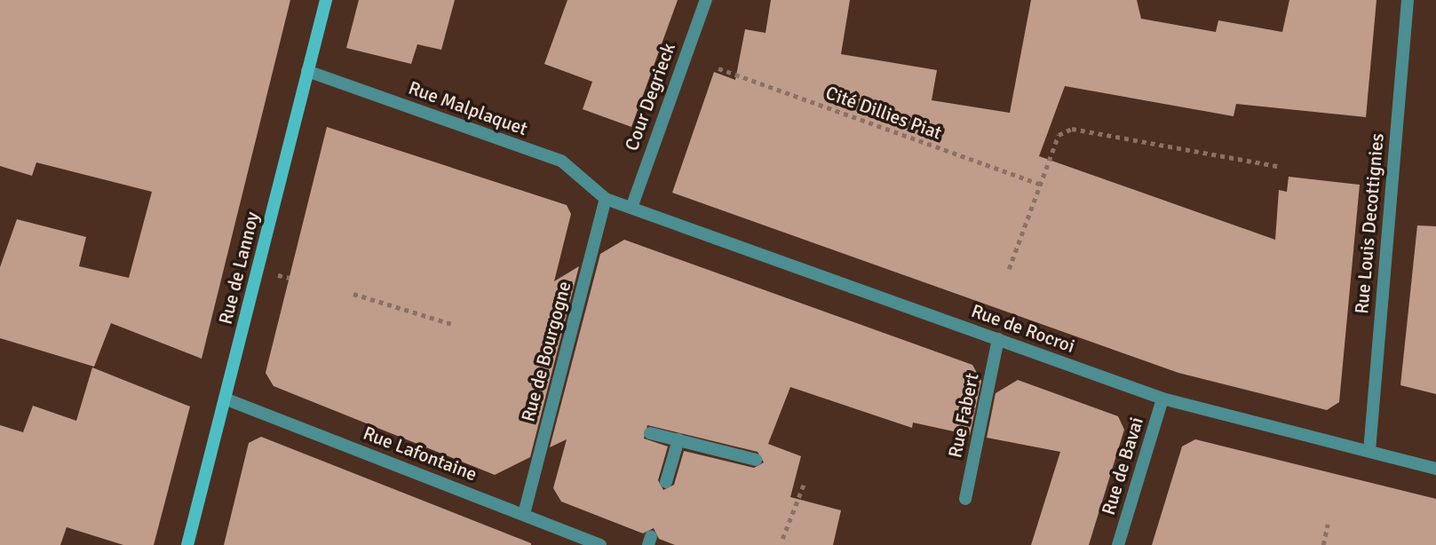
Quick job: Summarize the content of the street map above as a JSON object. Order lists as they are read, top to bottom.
{
  "streets": {
    "main road": ["Rue de Lannoy"],
    "street": [
      "Cour Degrieck",
      "Rue Malplaquet",
      "Rue Louis Decottignies",
      "Rue de Rocroi",
      "Rue de Bourgogne",
      "Rue Fabert",
      "Rue Lafontaine",
      "Rue de Bavai"
    ],
    "path": ["Cité Dillies Piat"]
  },
  "crossings": [
    ["Cour Degrieck", "Rue de Rocroi"],
    ["Rue Malplaquet", "Rue de Lannoy"],
    ["Rue Malplaquet", "Rue de Rocroi"],
    ["Rue Malplaquet", "Rue de Bourgogne"],
    ["Rue Louis Decottignies", "Rue de Rocroi"],
    ["Rue de Lannoy", "Rue Lafontaine"],
    ["Rue de Rocroi", "Rue de Bourgogne"],
    ["Rue de Rocroi", "Rue Fabert"],
    ["Rue de Rocroi", "Rue de Bavai"],
    ["Rue de Bourgogne", "Rue Lafontaine"]
  ]
}
